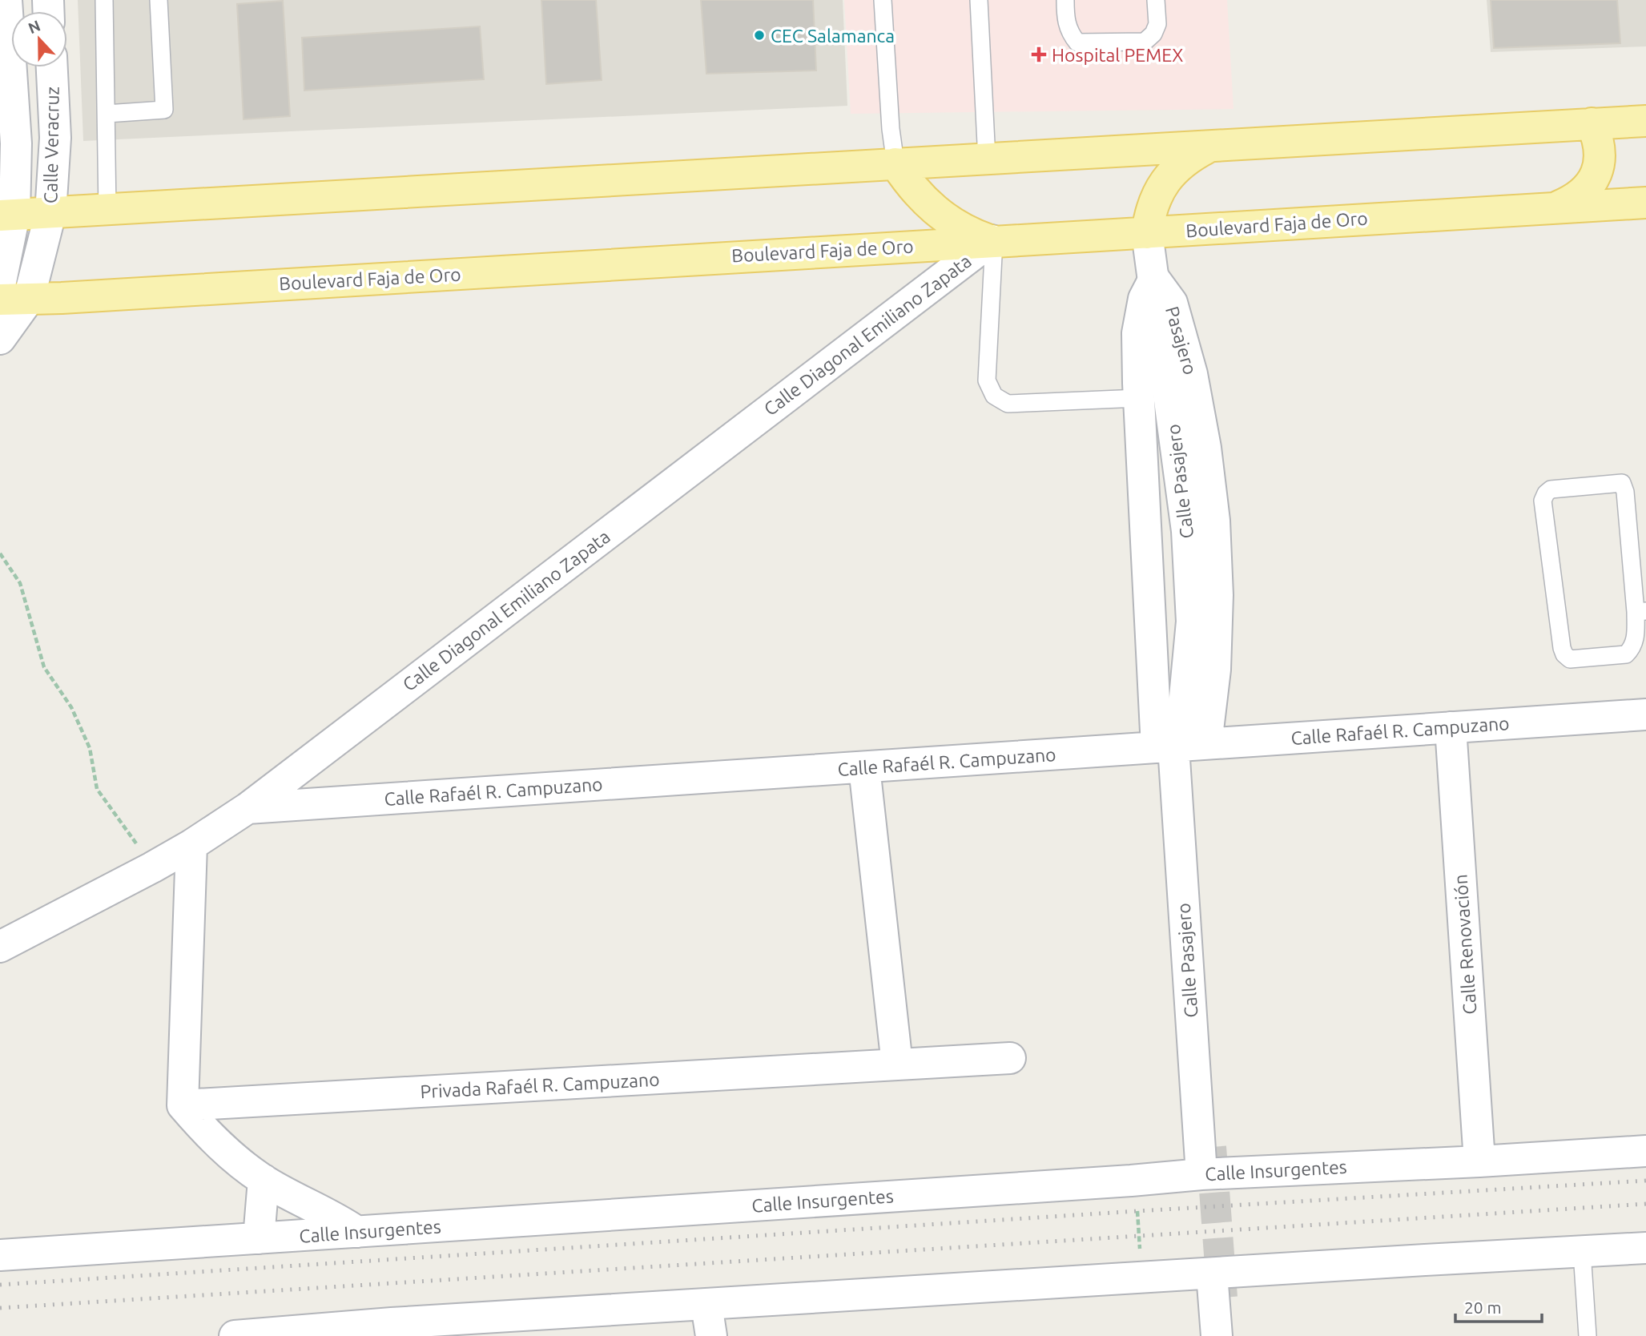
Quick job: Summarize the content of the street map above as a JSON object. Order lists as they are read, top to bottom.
{
  "streets": {
    "main road": ["Boulevard Faja de Oro"],
    "street": [
      "Calle Veracruz",
      "Calle Diagonal Emiliano Zapata",
      "Pasajero",
      "Calle Pasajero",
      "Calle Rafaél R. Campuzano",
      "Calle Renovación",
      "Privada Rafaél R. Campuzano",
      "Calle Insurgentes"
    ]
  },
  "crossings": [
    ["Calle Veracruz", "Boulevard Faja de Oro"],
    ["Boulevard Faja de Oro", "Calle Diagonal Emiliano Zapata"],
    ["Boulevard Faja de Oro", "Calle Pasajero"],
    ["Calle Diagonal Emiliano Zapata", "Calle Rafaél R. Campuzano"],
    ["Pasajero", "Calle Pasajero"],
    ["Pasajero", "Calle Rafaél R. Campuzano"],
    ["Calle Pasajero", "Calle Rafaél R. Campuzano"],
    ["Calle Pasajero", "Calle Insurgentes"],
    ["Calle Rafaél R. Campuzano", "Calle Renovación"],
    ["Calle Renovación", "Calle Insurgentes"]
  ],
  "places": {
    "other": ["CEC Salamanca"],
    "health": ["Hospital PEMEX"]
  },
  "scale_bar": "20 m",
  "north": "top"
}
